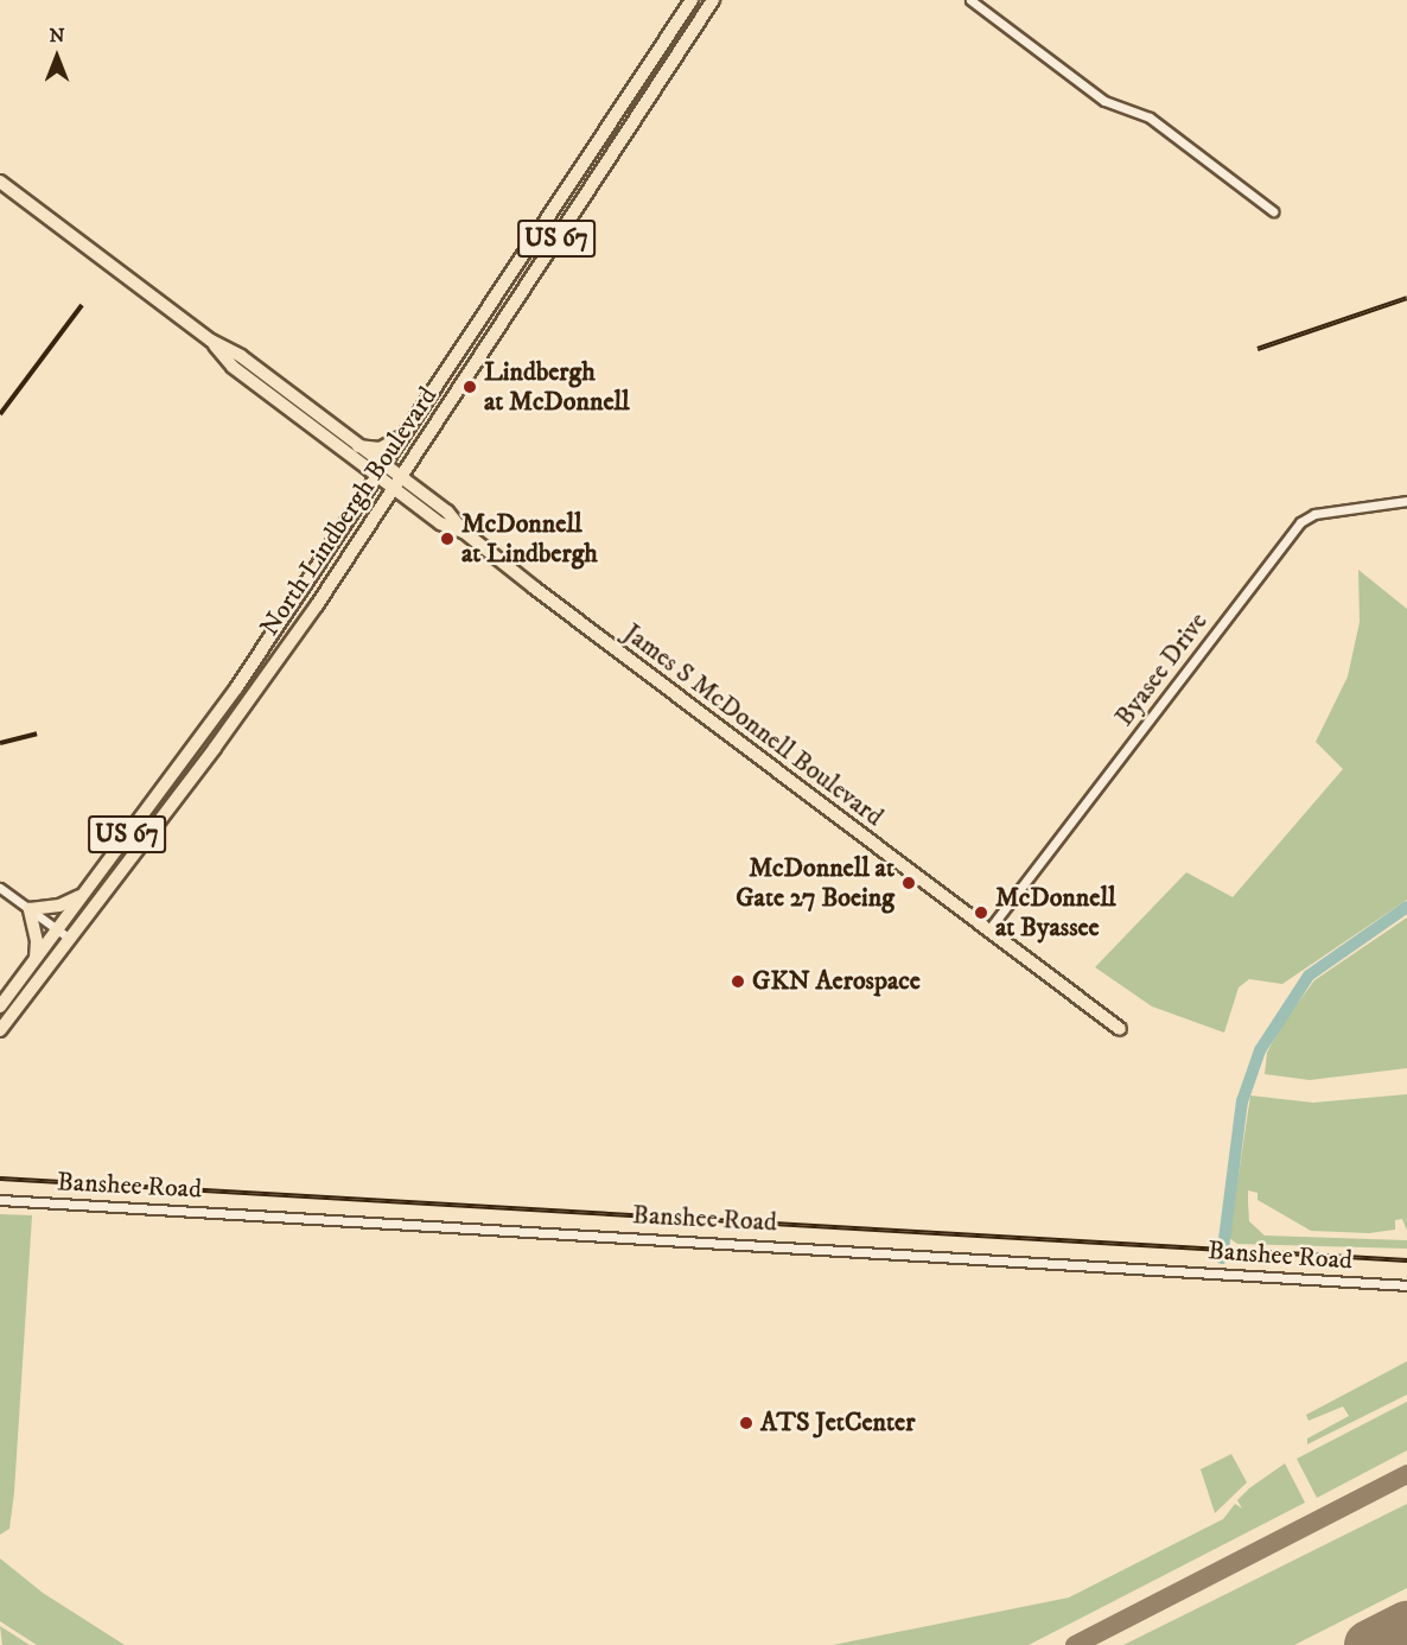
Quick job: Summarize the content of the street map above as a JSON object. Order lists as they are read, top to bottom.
{
  "streets": {
    "main road": ["US 67", "North Lindbergh Boulevard", "James S McDonnell Boulevard"],
    "street": ["Byasee Drive", "Banshee Road"]
  },
  "crossings": [
    ["North Lindbergh Boulevard", "James S McDonnell Boulevard"],
    ["Byasee Drive", "James S McDonnell Boulevard"]
  ],
  "places": [
    "Lindbergh at McDonnell",
    "McDonnell at Lindbergh",
    "McDonnell at Gate 27 Boeing",
    "McDonnell at Byassee",
    "GKN Aerospace",
    "ATS JetCenter"
  ],
  "north": "top"
}
